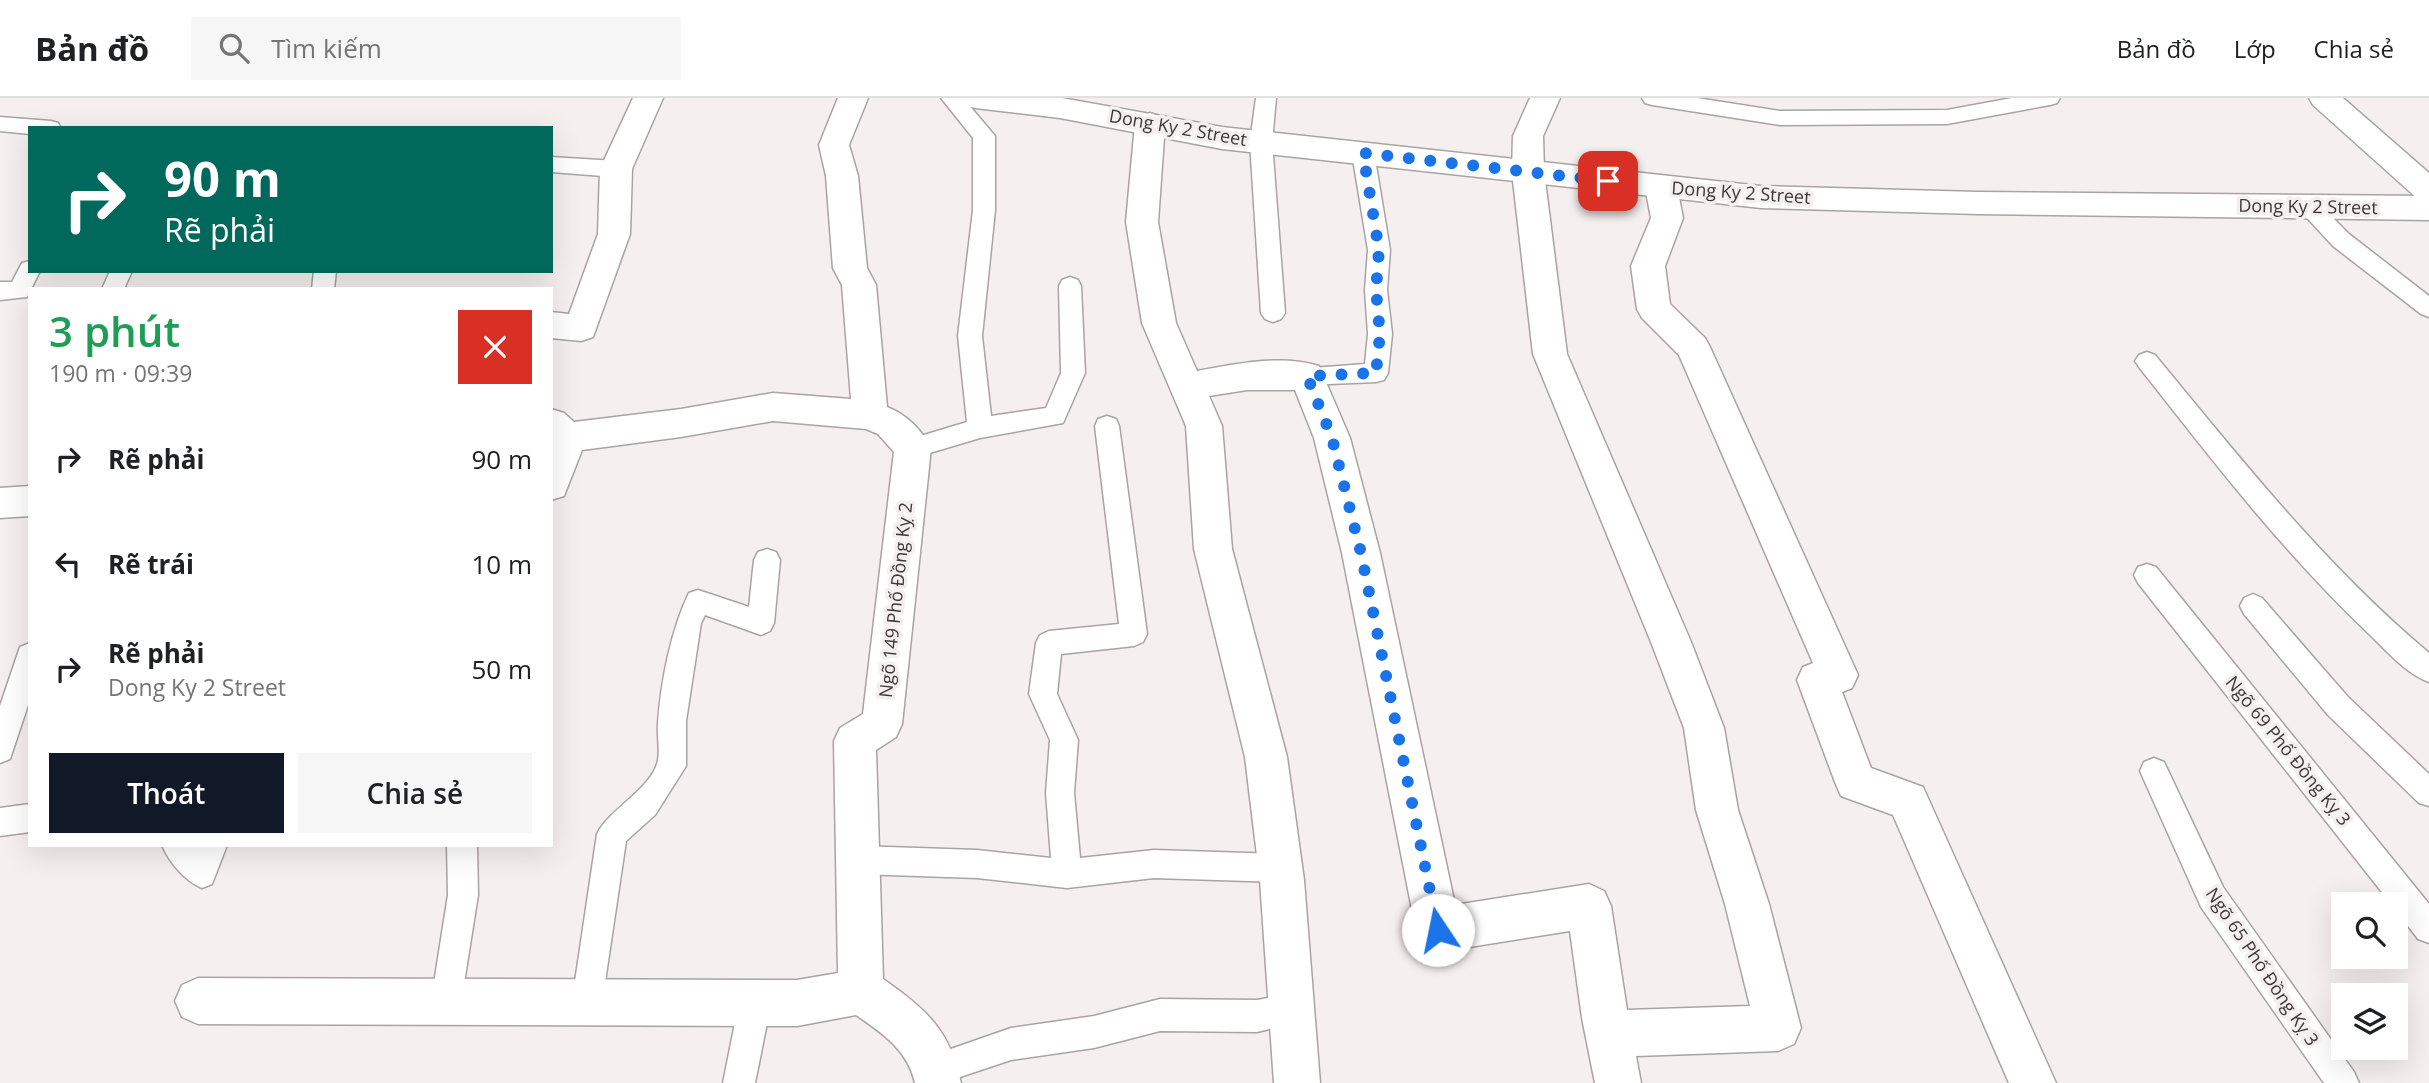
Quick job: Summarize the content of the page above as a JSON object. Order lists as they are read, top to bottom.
{
  "streets": {
    "street": ["Dong Ky 2 Street", "Ngõ 149 Phố Đồng Kỵ 2"],
    "lane": ["Ngõ 69 Phố Đồng Kỵ 3", "Ngõ 65 Phố Đồng Kỵ 3"]
  },
  "page": {
    "header": "Bản đồ",
    "search": "Tìm kiếm",
    "nav": ["Bản đồ", "Lớp", "Chia sẻ"],
    "turn": ["90 m", "Rẽ phải"],
    "heading": ["3 phút", "190 m · 09:39"],
    "list": [
      {
        "name": "Rẽ phải",
        "value": "90 m"
      },
      {
        "name": "Rẽ trái",
        "value": "10 m"
      },
      {
        "name": "Rẽ phải",
        "note": "Dong Ky 2 Street",
        "value": "50 m"
      }
    ],
    "buttons": ["Thoát", "Chia sẻ"]
  }
}
